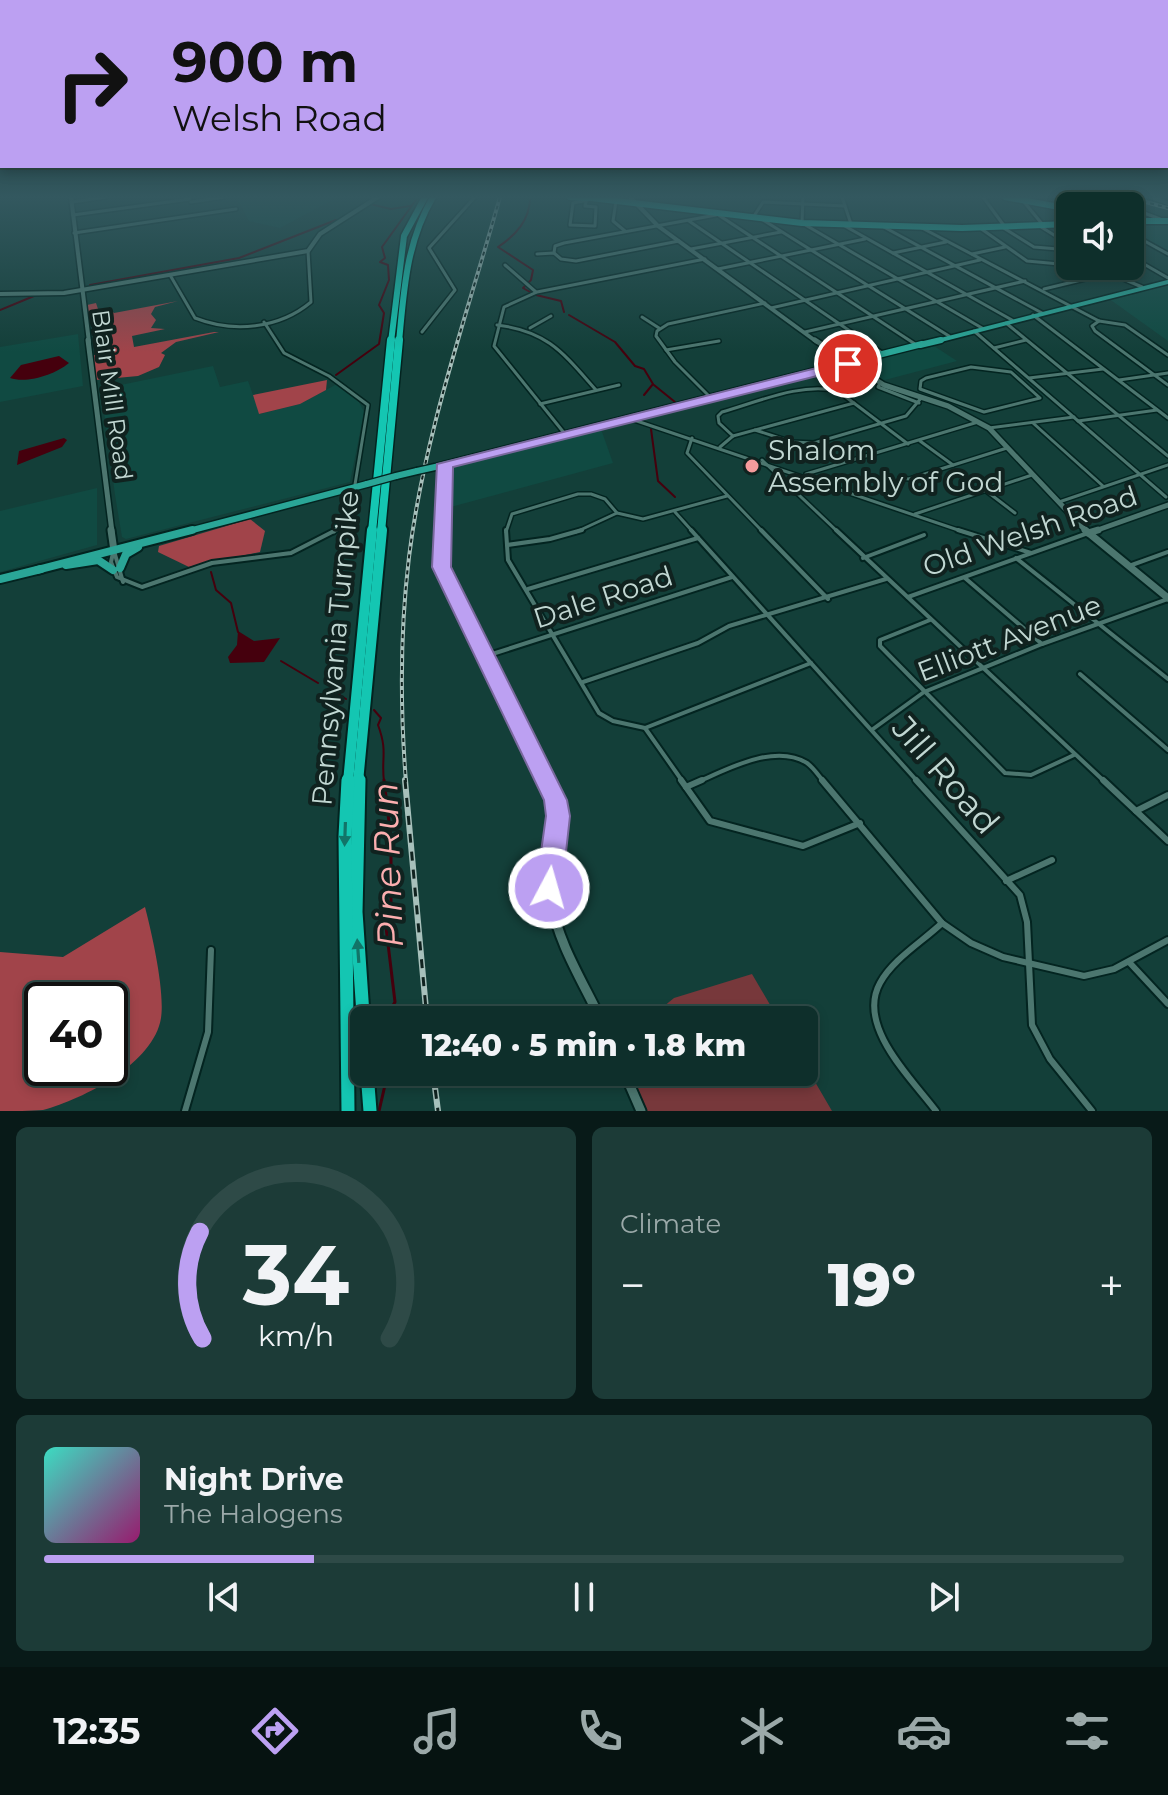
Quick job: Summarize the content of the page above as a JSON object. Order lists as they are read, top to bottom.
{
  "streets": {
    "highway": ["Pennsylvania Turnpike"],
    "street": [
      "Blair Mill Road",
      "Old Welsh Road",
      "Dale Road",
      "Elliott Avenue",
      "Jill Road"
    ]
  },
  "crossings": [
    ["Dale Road", "Jill Road"],
    ["Elliott Avenue", "Jill Road"]
  ],
  "water": ["Pine Run"],
  "places": ["Shalom Assembly of God"],
  "page": {
    "turn": ["900 m", "Welsh Road"],
    "limit": "40",
    "trip": "12:40 · 5 min · 1.8 km",
    "tile": "Climate",
    "heat": ["−", "19°", "+"],
    "song": ["Night Drive", "The Halogens"],
    "tabs": "12:35",
    "gauge": ["34", "km/h"]
  }
}
